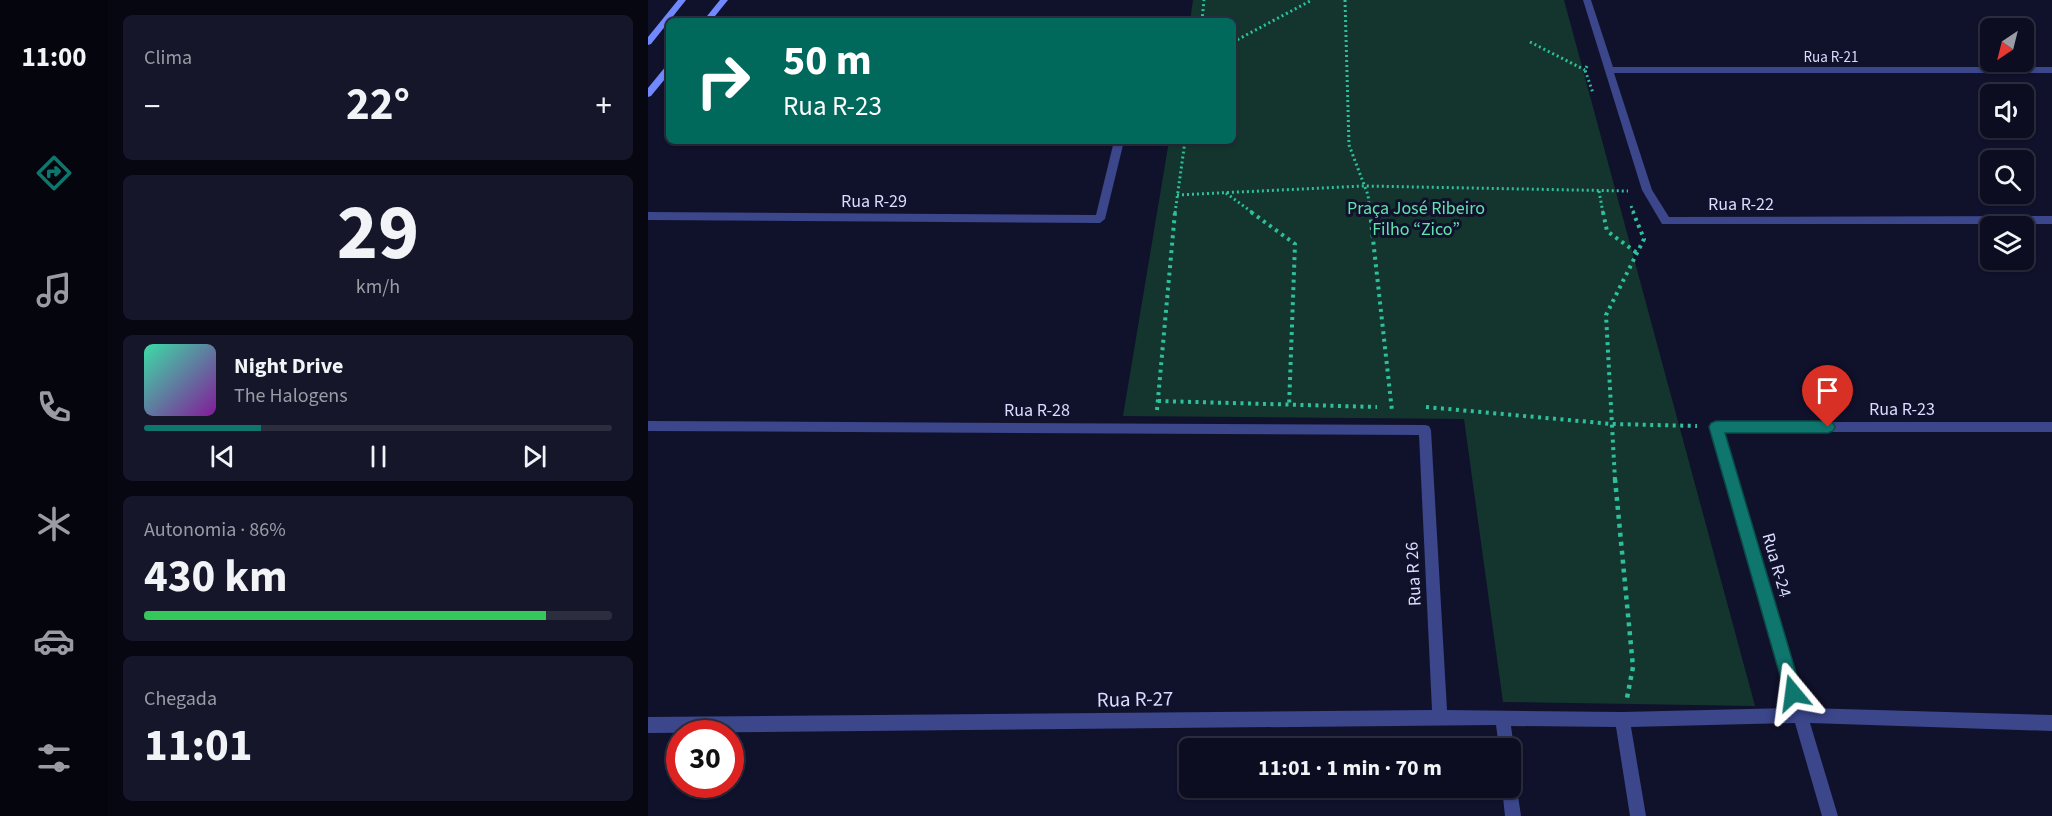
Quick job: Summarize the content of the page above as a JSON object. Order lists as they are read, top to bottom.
{
  "streets": {
    "street": [
      "Rua R-21",
      "Rua R-29",
      "Rua R-22",
      "Rua R-23",
      "Rua R-28",
      "Rua R-24",
      "Rua R 26",
      "Rua R-27"
    ]
  },
  "crossings": [
    ["Rua R-21", "Rua R-22"],
    ["Rua R-23", "Rua R-24"],
    ["Rua R-28", "Rua R 26"],
    ["Rua R 26", "Rua R-27"]
  ],
  "parks": ["Praça José Ribeiro Filho “Zico”"],
  "north": "bottom left",
  "page": {
    "tabs": "11:00",
    "tile": [
      "Clima",
      ["29", "km/h"],
      ["Autonomia · 86%", "430 km"],
      ["Chegada", "11:01"]
    ],
    "turn": ["50 m", "Rua R-23"],
    "heat": ["−", "22°", "+"],
    "song": ["Night Drive", "The Halogens"],
    "limit": "30",
    "trip": "11:01 · 1 min · 70 m"
  }
}
